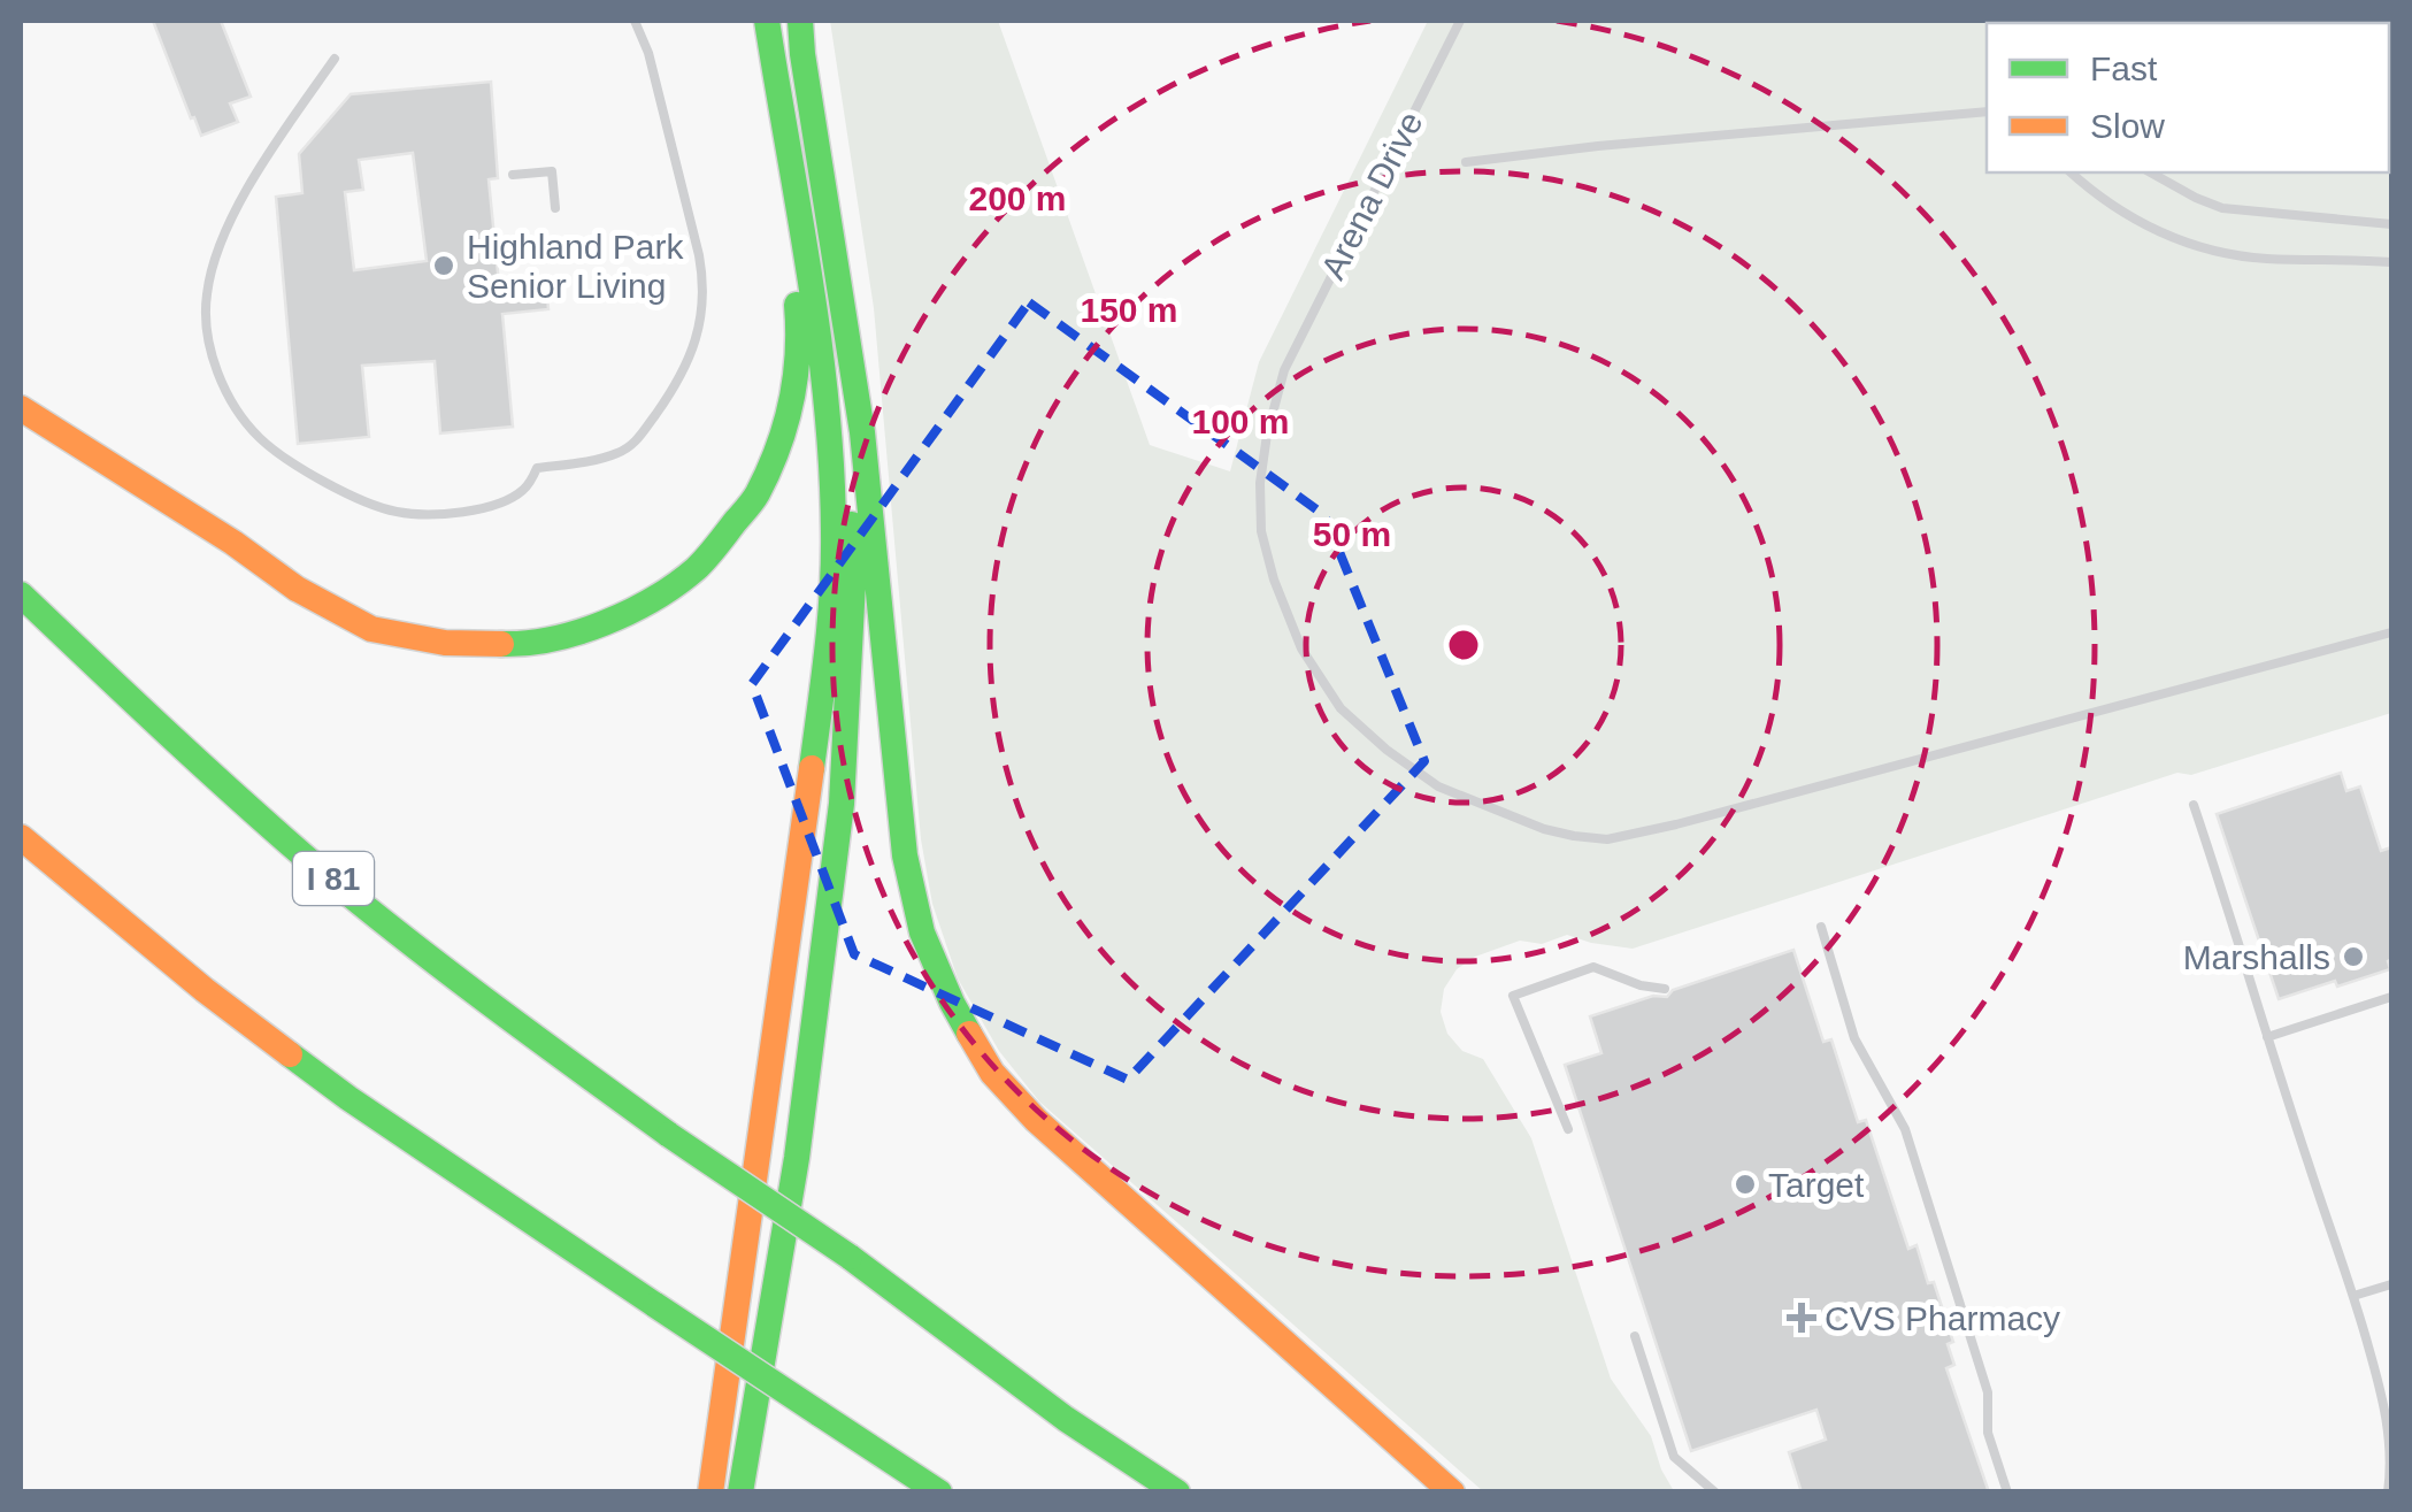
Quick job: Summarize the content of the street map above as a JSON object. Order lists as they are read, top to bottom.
{
  "streets": {
    "highway": ["I 81"],
    "lane": ["Arena Drive"]
  },
  "places": {
    "other": ["Highland Park Senior Living", "Marshalls", "Target"],
    "health": ["CVS Pharmacy"]
  },
  "legend": ["Fast", "Slow"],
  "rings": [
    "200 m",
    "150 m",
    "100 m",
    "50 m"
  ]
}
